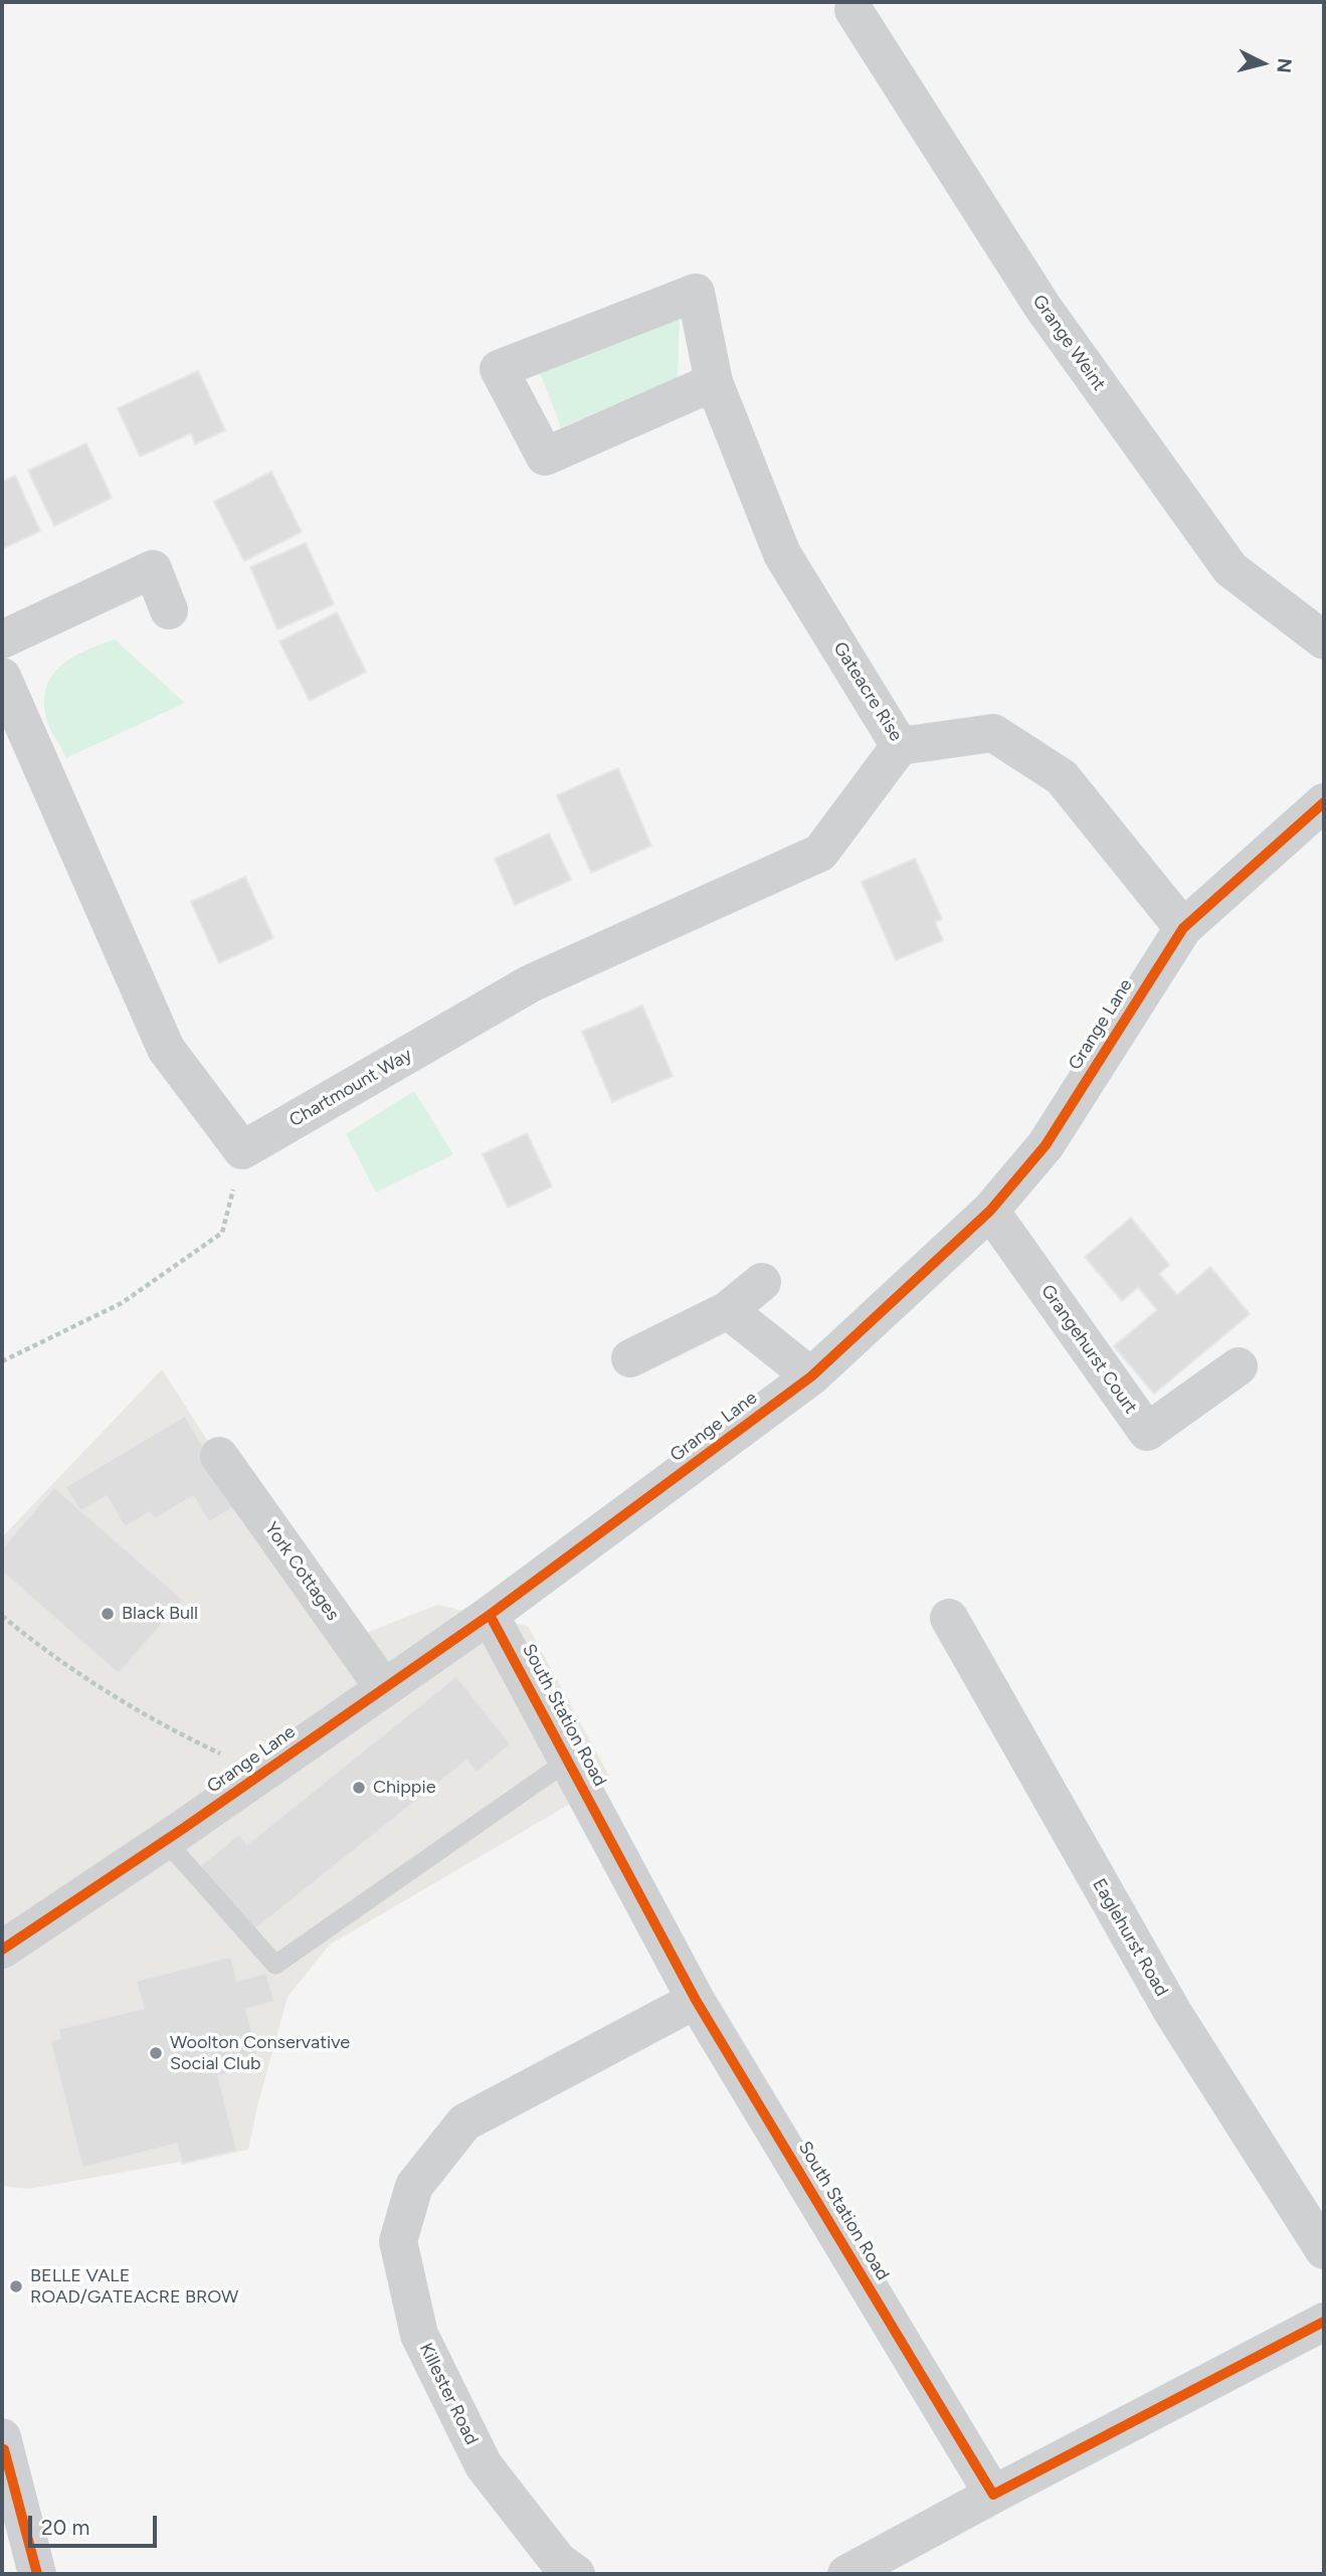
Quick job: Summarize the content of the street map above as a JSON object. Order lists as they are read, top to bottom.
{
  "streets": {
    "street": [
      "Grange Weint",
      "Gateacre Rise",
      "Grange Lane",
      "Chartmount Way",
      "Grangehurst Court",
      "York Cottages",
      "South Station Road",
      "Eaglehurst Road",
      "Killester Road"
    ]
  },
  "crossings": [
    ["Gateacre Rise", "Grange Lane"],
    ["Gateacre Rise", "Chartmount Way"],
    ["Grange Lane", "Grangehurst Court"],
    ["Grange Lane", "York Cottages"],
    ["Grange Lane", "South Station Road"],
    ["South Station Road", "Killester Road"]
  ],
  "places": [
    "Black Bull",
    "Chippie",
    "Woolton Conservative Social Club",
    "BELLE VALE ROAD/GATEACRE BROW"
  ],
  "scale_bar": "20 m",
  "north": "right"
}
